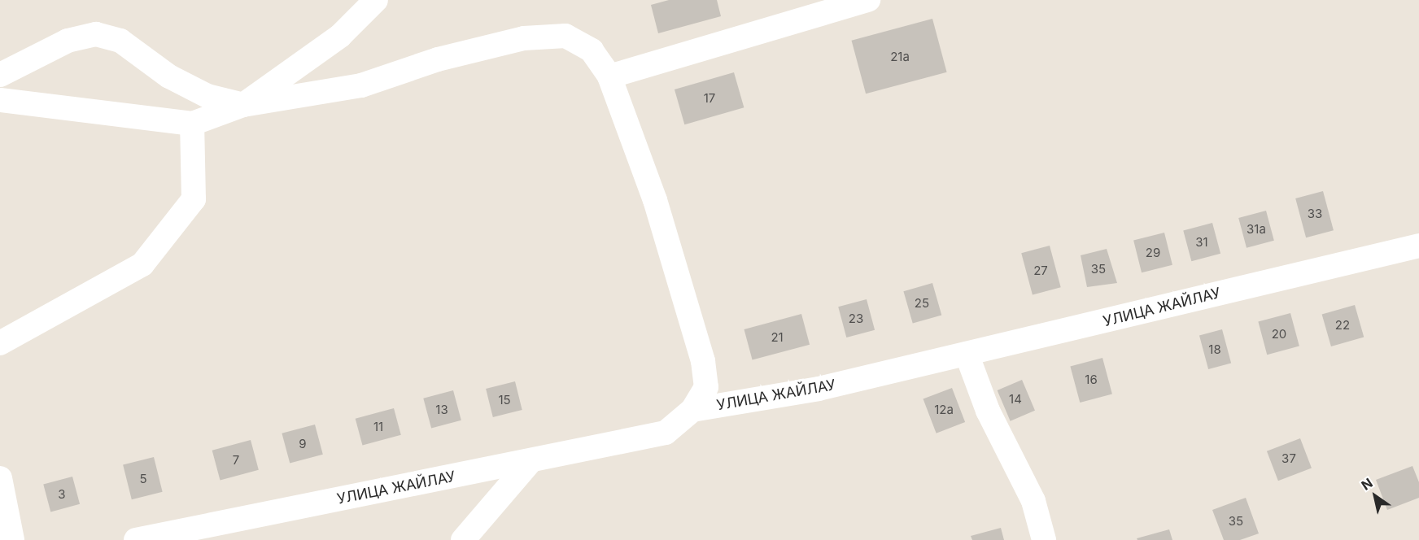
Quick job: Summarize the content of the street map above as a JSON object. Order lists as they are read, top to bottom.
{
  "streets": {
    "street": ["УЛИЦА ЖАЙЛАУ"]
  },
  "house_numbers": [
    "21а",
    "17",
    "33",
    "31а",
    "31",
    "29",
    "35",
    "27",
    "25",
    "23",
    "22",
    "20",
    "21",
    "18",
    "16",
    "14",
    "15",
    "13",
    "12а",
    "11",
    "9",
    "37",
    "7",
    "5",
    "3",
    "35"
  ],
  "north": "top left"
}
